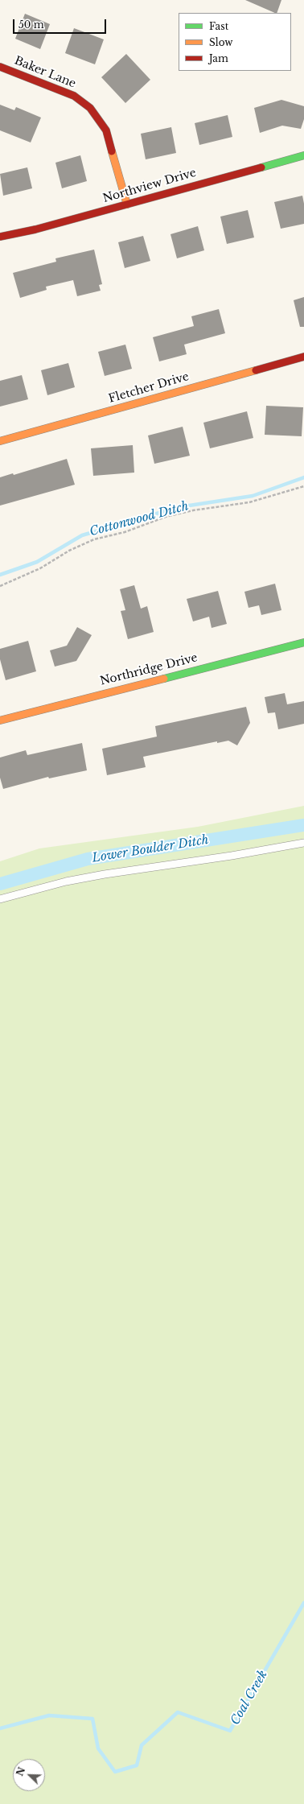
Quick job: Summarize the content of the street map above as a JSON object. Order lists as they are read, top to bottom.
{
  "streets": {
    "street": [
      "Baker Lane",
      "Northview Drive",
      "Fletcher Drive",
      "Northridge Drive"
    ]
  },
  "crossings": [
    ["Baker Lane", "Northview Drive"]
  ],
  "water": ["Cottonwood Ditch", "Lower Boulder Ditch", "Coal Creek"],
  "legend": ["Fast", "Slow", "Jam"],
  "scale_bar": "50 m",
  "north": "top left"
}
